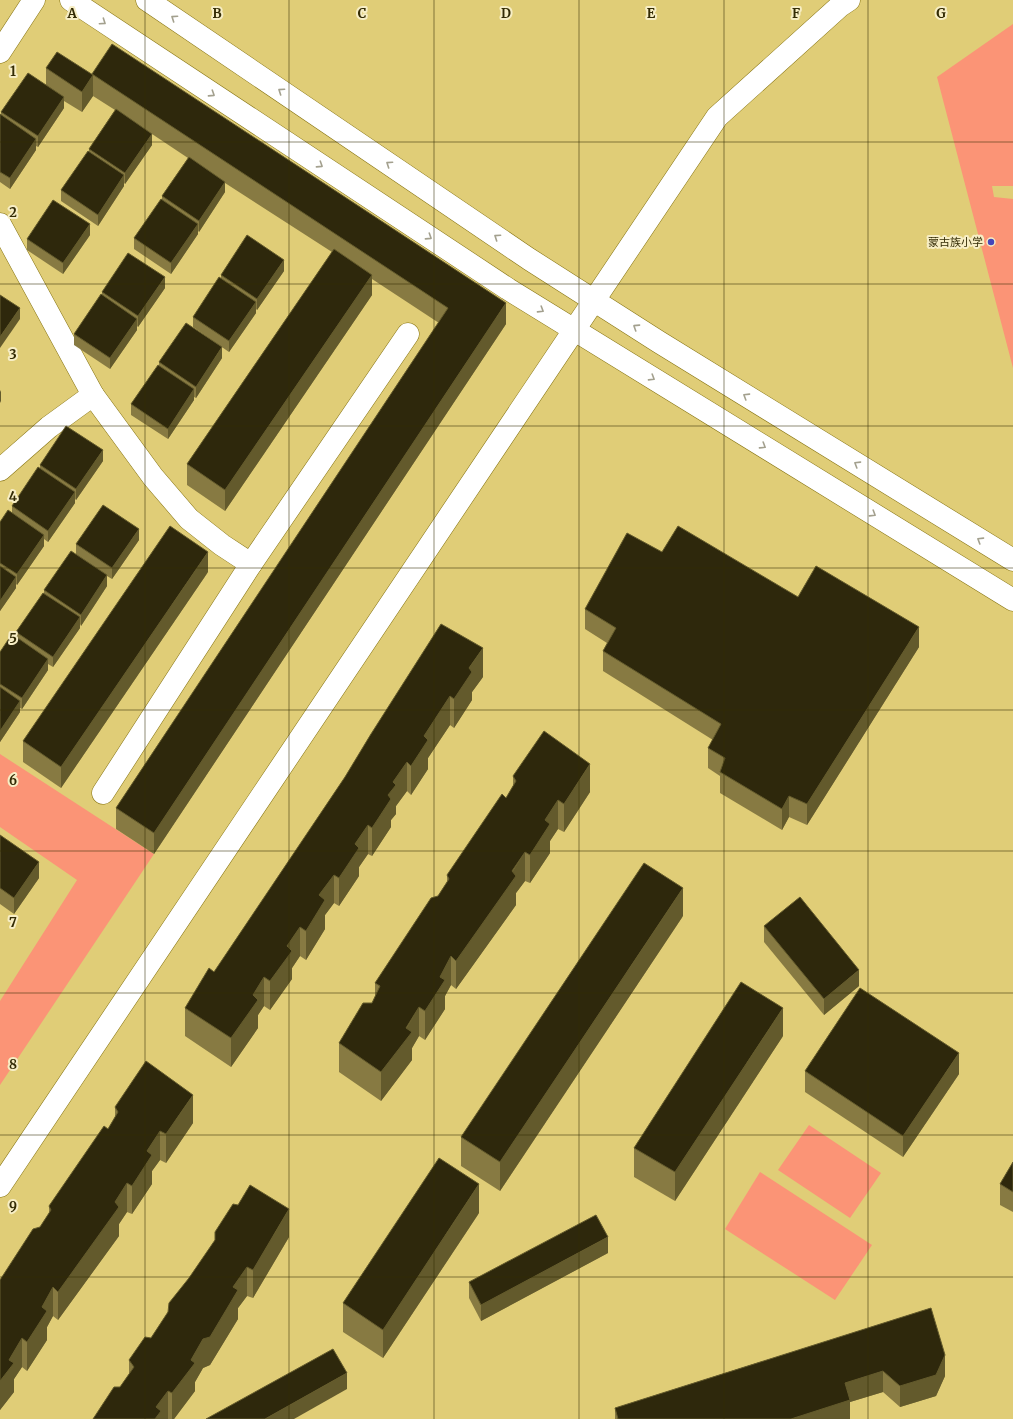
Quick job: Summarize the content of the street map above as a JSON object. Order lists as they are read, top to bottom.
{
  "places": ["蒙古族小学"],
  "grid": {
    "columns": [
      "A",
      "B",
      "C",
      "D",
      "E",
      "F",
      "G"
    ],
    "rows": [
      "1",
      "2",
      "3",
      "4",
      "5",
      "6",
      "7",
      "8",
      "9"
    ]
  }
}
